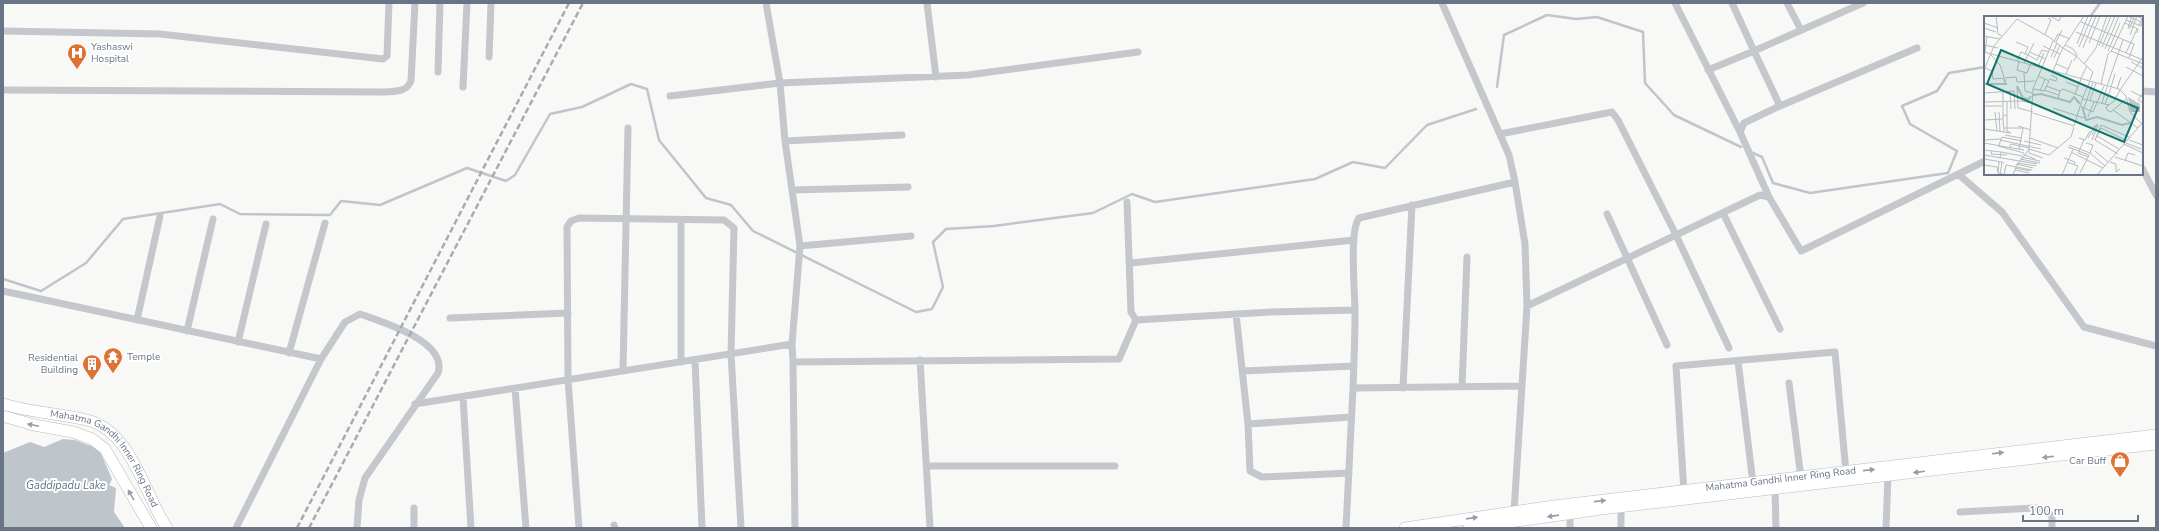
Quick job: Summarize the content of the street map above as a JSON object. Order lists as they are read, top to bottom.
{
  "streets": {
    "main road": ["Mahatma Gandhi Inner Ring Road"]
  },
  "water": ["Gaddipadu Lake"],
  "places": {
    "hospital": ["Yashaswi Hospital"],
    "temple": ["Temple"],
    "building": ["Residential Building"],
    "shop": ["Car Buff"]
  },
  "scale_bar": "100 m"
}
